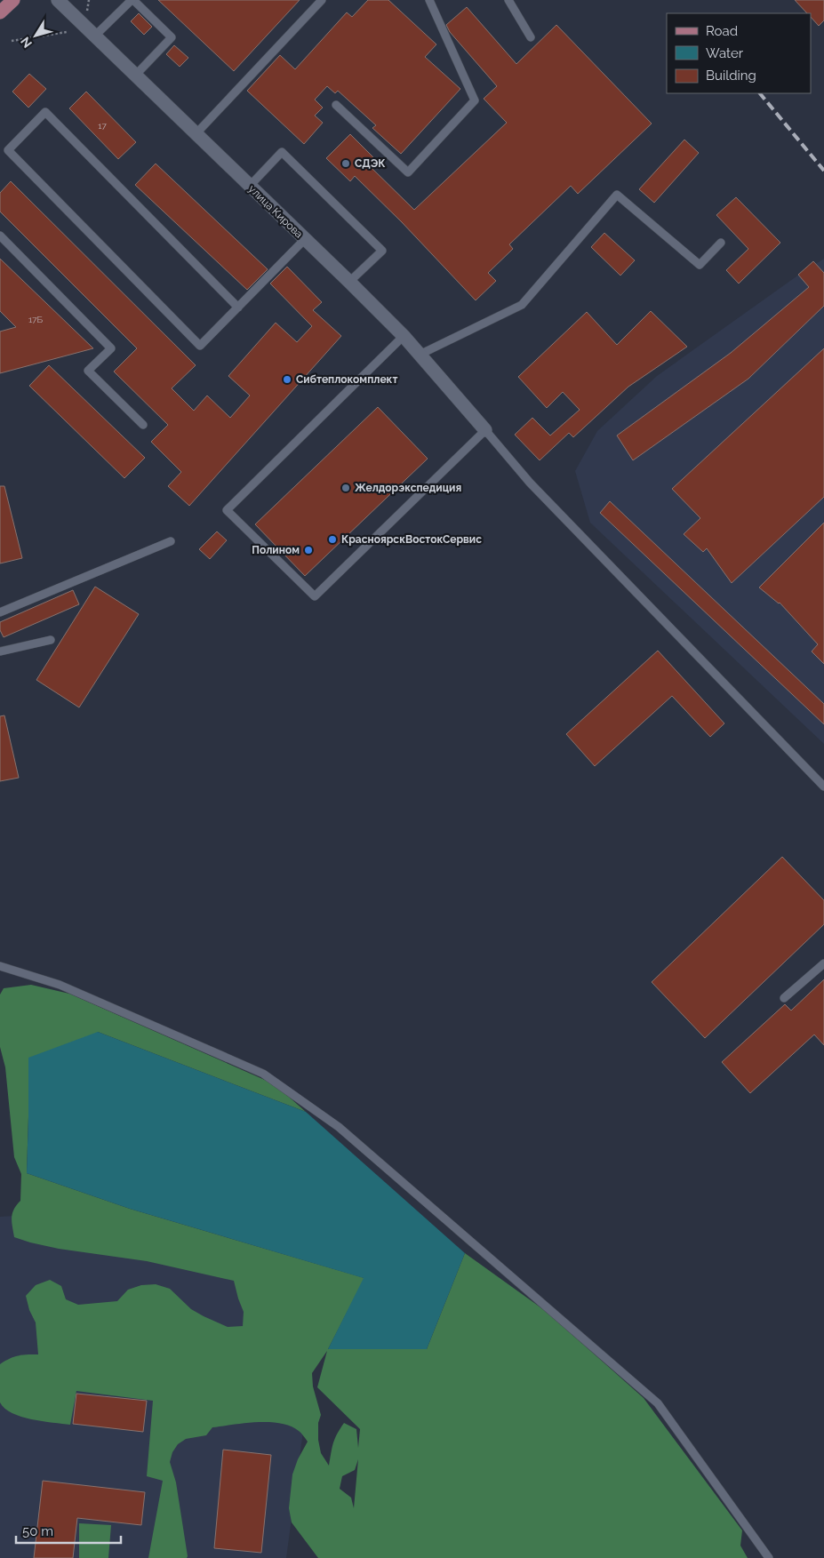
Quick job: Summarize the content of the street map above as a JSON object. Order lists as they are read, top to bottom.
{
  "streets": {
    "street": ["улица Кирова"]
  },
  "places": [
    "СДЭК",
    "Сибтеплокомплект",
    "Желдорэкспедиция",
    "КрасноярскВостокСервис",
    "Полином"
  ],
  "house_numbers": ["17", "17Б"],
  "legend": ["Road", "Water", "Building"],
  "scale_bar": "50 m",
  "north": "bottom left"
}
